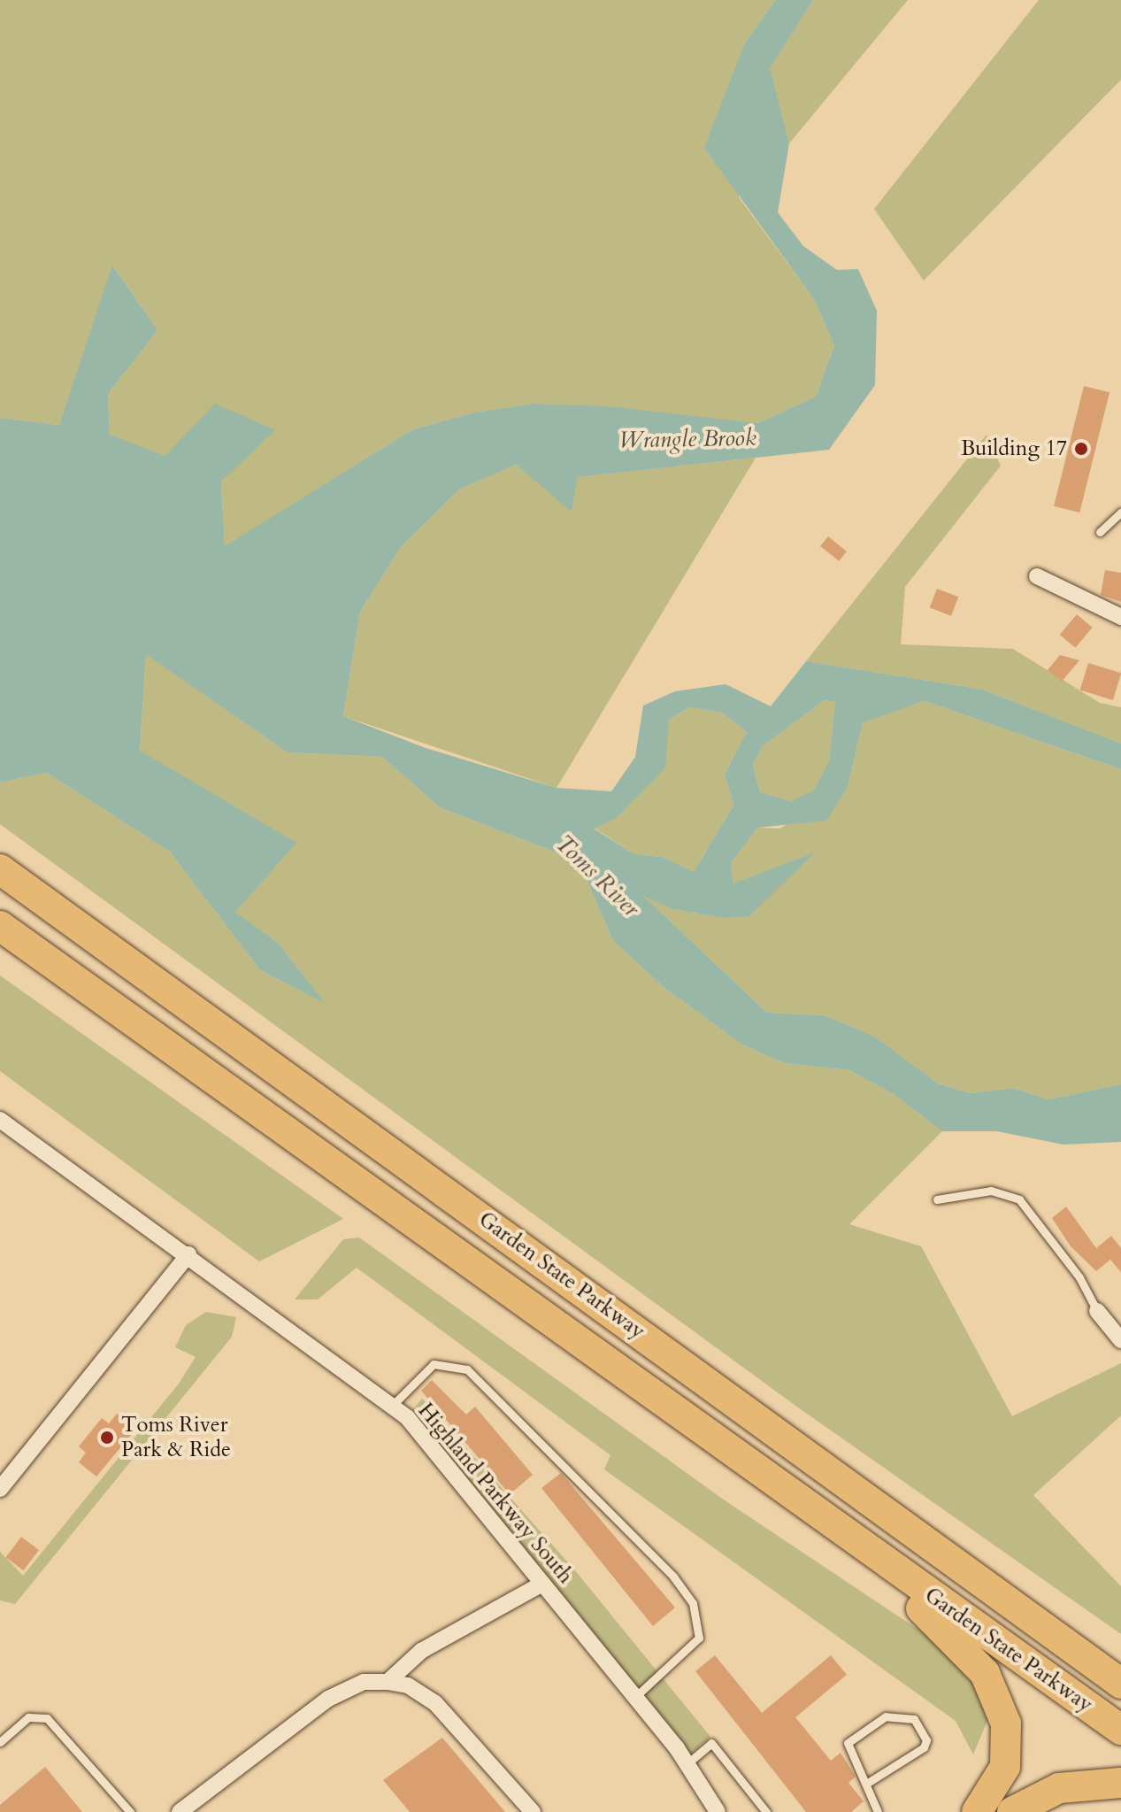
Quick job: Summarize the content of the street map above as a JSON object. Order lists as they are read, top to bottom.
{
  "streets": {
    "highway": ["Garden State Parkway"],
    "street": ["Highland Parkway South"]
  },
  "water": ["Wrangle Brook", "Toms River"],
  "places": ["Building 17", "Toms River Park & Ride"]
}
